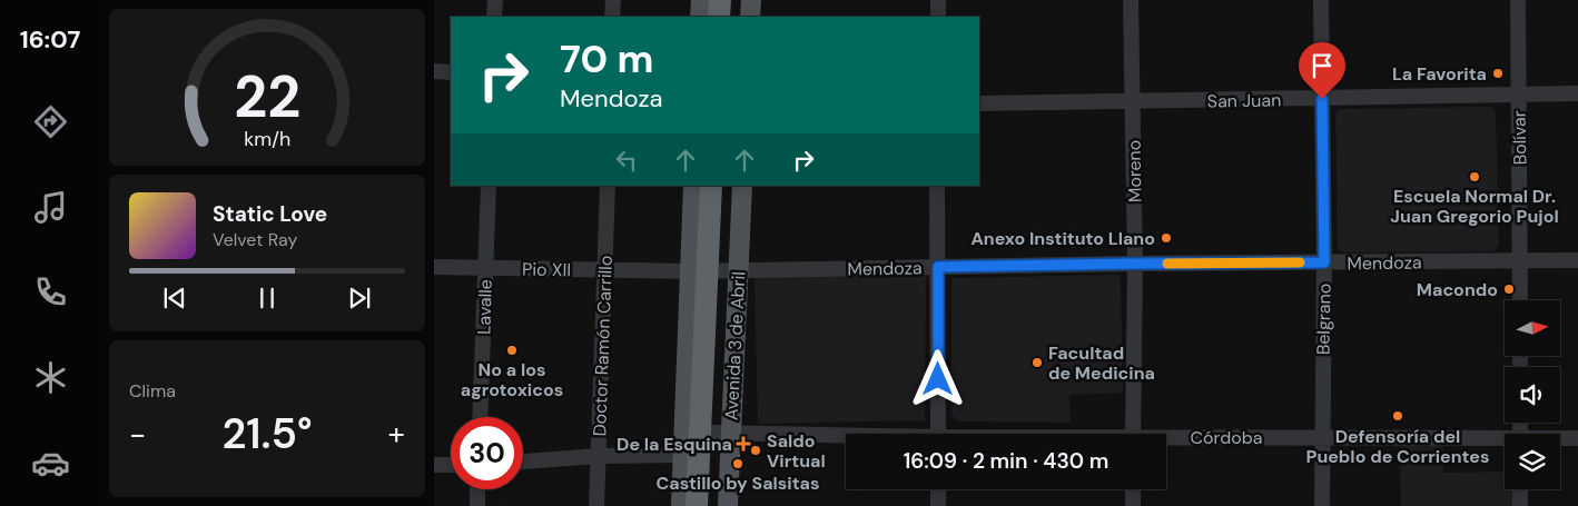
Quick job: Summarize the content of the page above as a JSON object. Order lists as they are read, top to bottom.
{
  "streets": {
    "highway": ["Avenida 3 de Abril"],
    "street": [
      "San Juan",
      "Bolívar",
      "Moreno",
      "Mendoza",
      "Pio XII",
      "Lavalle",
      "Belgrano",
      "Doctor Ramón Carrillo",
      "Córdoba"
    ]
  },
  "crossings": [
    ["San Juan", "Bolívar"],
    ["San Juan", "Moreno"],
    ["San Juan", "Belgrano"],
    ["Bolívar", "Mendoza"],
    ["Moreno", "Mendoza"],
    ["Mendoza", "Pio XII"],
    ["Mendoza", "Belgrano"],
    ["Mendoza", "Avenida 3 de Abril"],
    ["Pio XII", "Lavalle"],
    ["Pio XII", "Doctor Ramón Carrillo"],
    ["Pio XII", "Avenida 3 de Abril"],
    ["Belgrano", "Córdoba"],
    ["Avenida 3 de Abril", "Córdoba"]
  ],
  "places": {
    "other": [
      "La Favorita",
      "Escuela Normal Dr. Juan Gregorio Pujol",
      "Anexo Instituto Llano",
      "Macondo",
      "No a los agrotoxicos",
      "Facultad de Medicina",
      "Defensoría del Pueblo de Corrientes",
      "Saldo Virtual",
      "Castillo by Salsitas"
    ],
    "health": ["De la Esquina"]
  },
  "north": "right",
  "page": {
    "tabs": "16:07",
    "turn": ["70 m", "Mendoza"],
    "song": ["Static Love", "Velvet Ray"],
    "tile": "Clima",
    "heat": ["−", "21.5°", "+"],
    "limit": "30",
    "trip": "16:09 · 2 min · 430 m",
    "gauge": ["22", "km/h"]
  }
}
